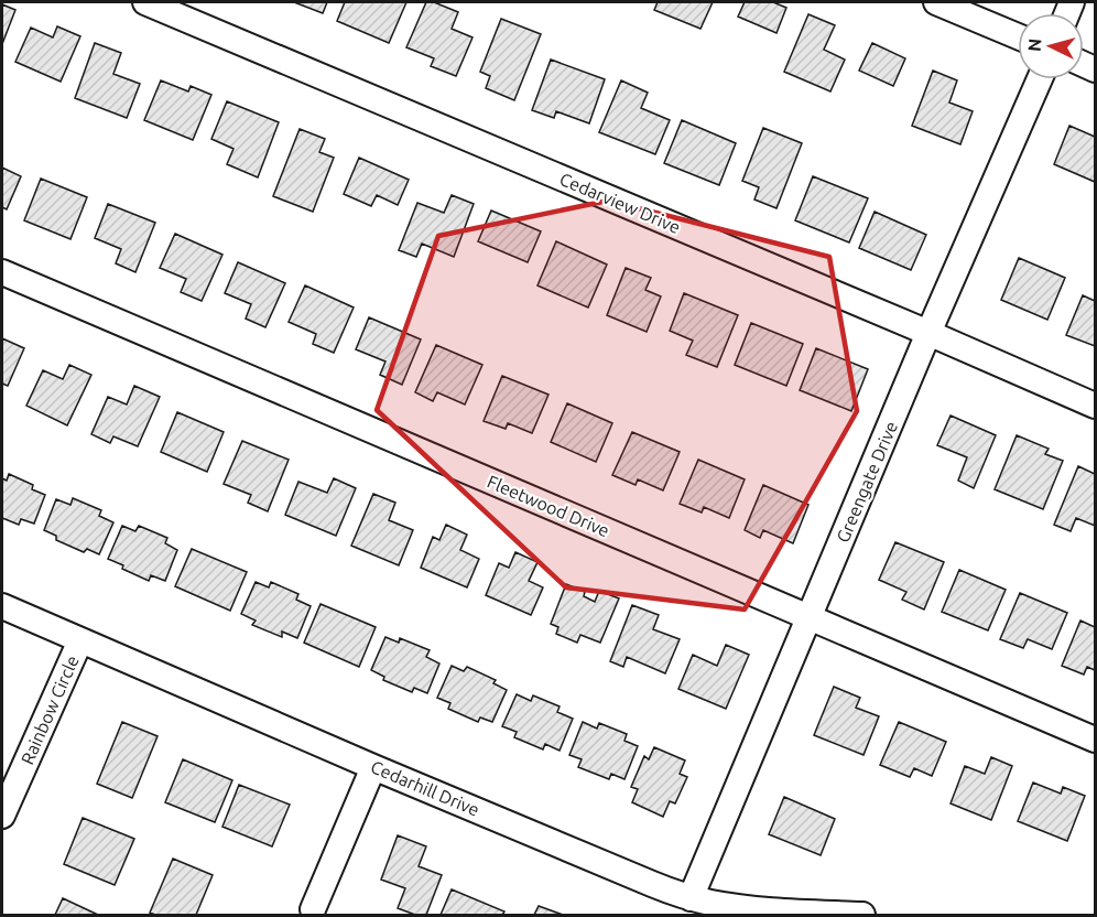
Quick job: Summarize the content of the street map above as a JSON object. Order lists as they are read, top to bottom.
{
  "streets": {
    "street": [
      "Cedarview Drive",
      "Greengate Drive",
      "Fleetwood Drive",
      "Rainbow Circle",
      "Cedarhill Drive"
    ]
  },
  "crossings": [
    ["Cedarview Drive", "Greengate Drive"],
    ["Greengate Drive", "Fleetwood Drive"],
    ["Greengate Drive", "Cedarhill Drive"],
    ["Rainbow Circle", "Cedarhill Drive"]
  ],
  "north": "left"
}
